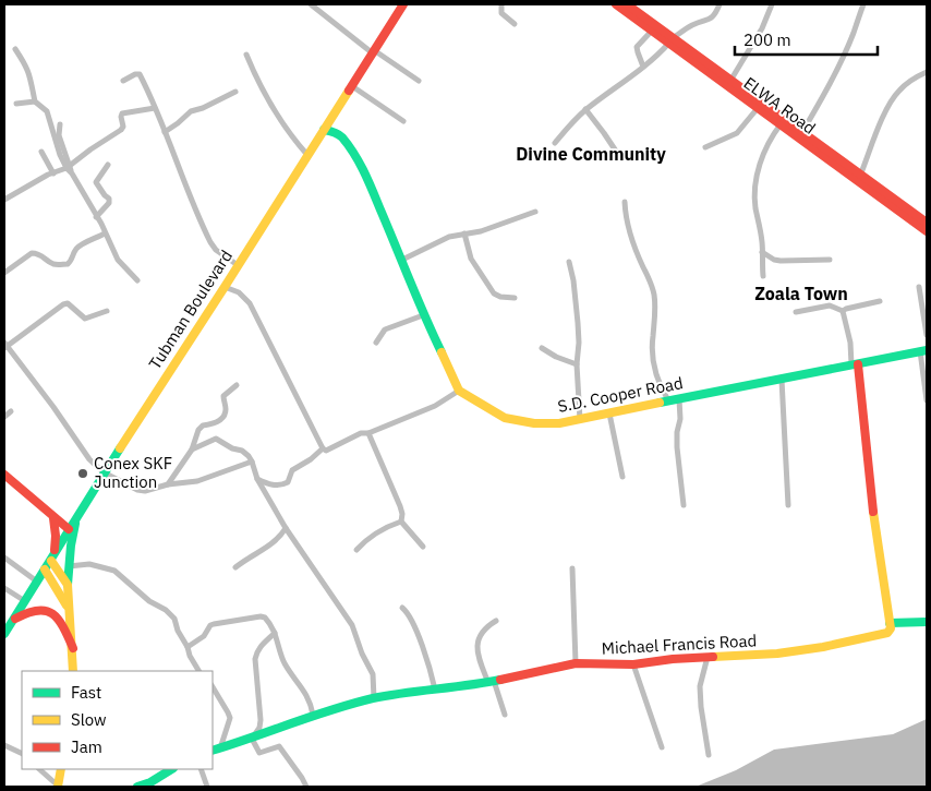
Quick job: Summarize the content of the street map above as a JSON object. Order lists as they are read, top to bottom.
{
  "streets": {
    "main road": [
      "ELWA Road",
      "Tubman Boulevard",
      "S.D. Cooper Road",
      "Michael Francis Road"
    ]
  },
  "districts": ["Divine Community", "Zoala Town"],
  "places": ["Conex SKF Junction"],
  "legend": ["Fast", "Slow", "Jam"],
  "scale_bar": "200 m"
}
